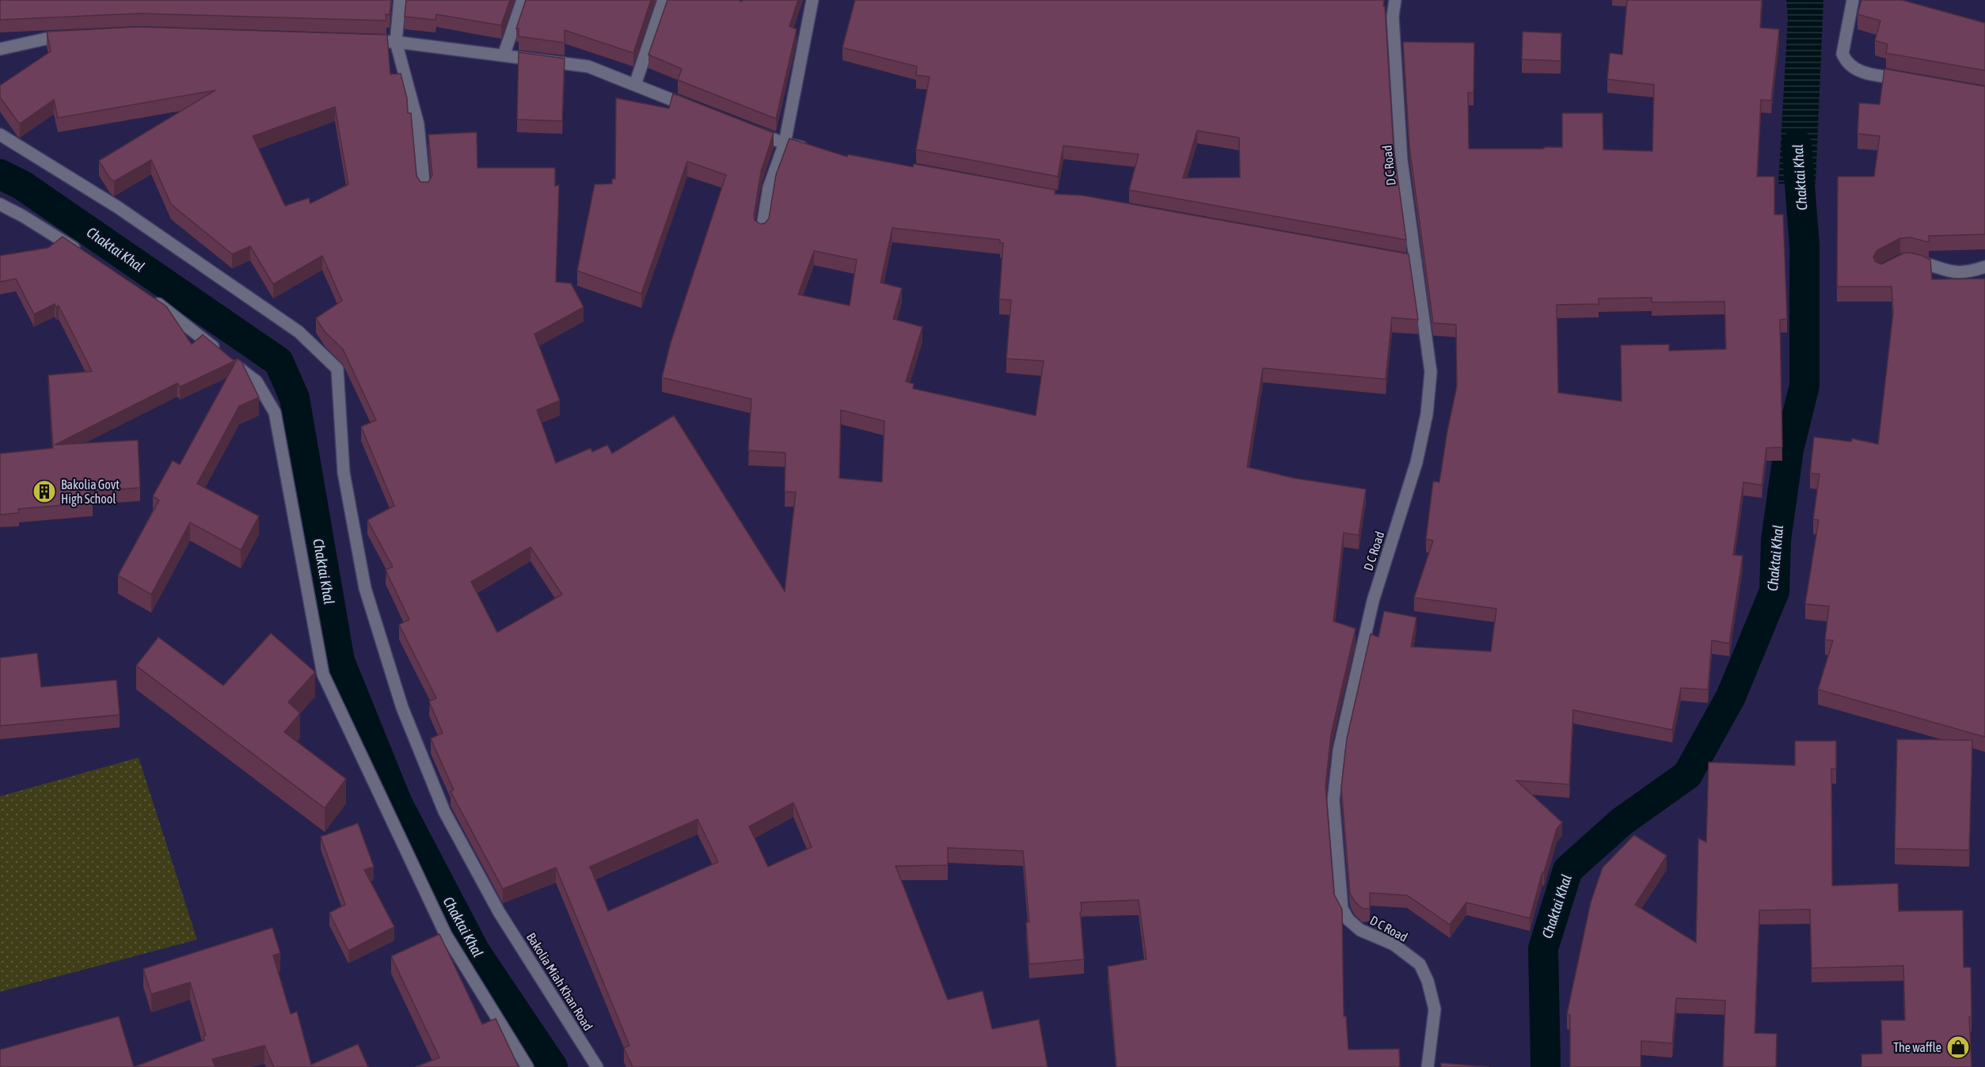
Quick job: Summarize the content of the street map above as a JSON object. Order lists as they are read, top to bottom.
{
  "streets": {
    "street": ["D C Road", "Bakolia Miah Khan Road"]
  },
  "water": ["Chaktai Khal"],
  "places": {
    "building": ["Bakolia Govt High School"],
    "shop": ["The waffle"]
  }
}
